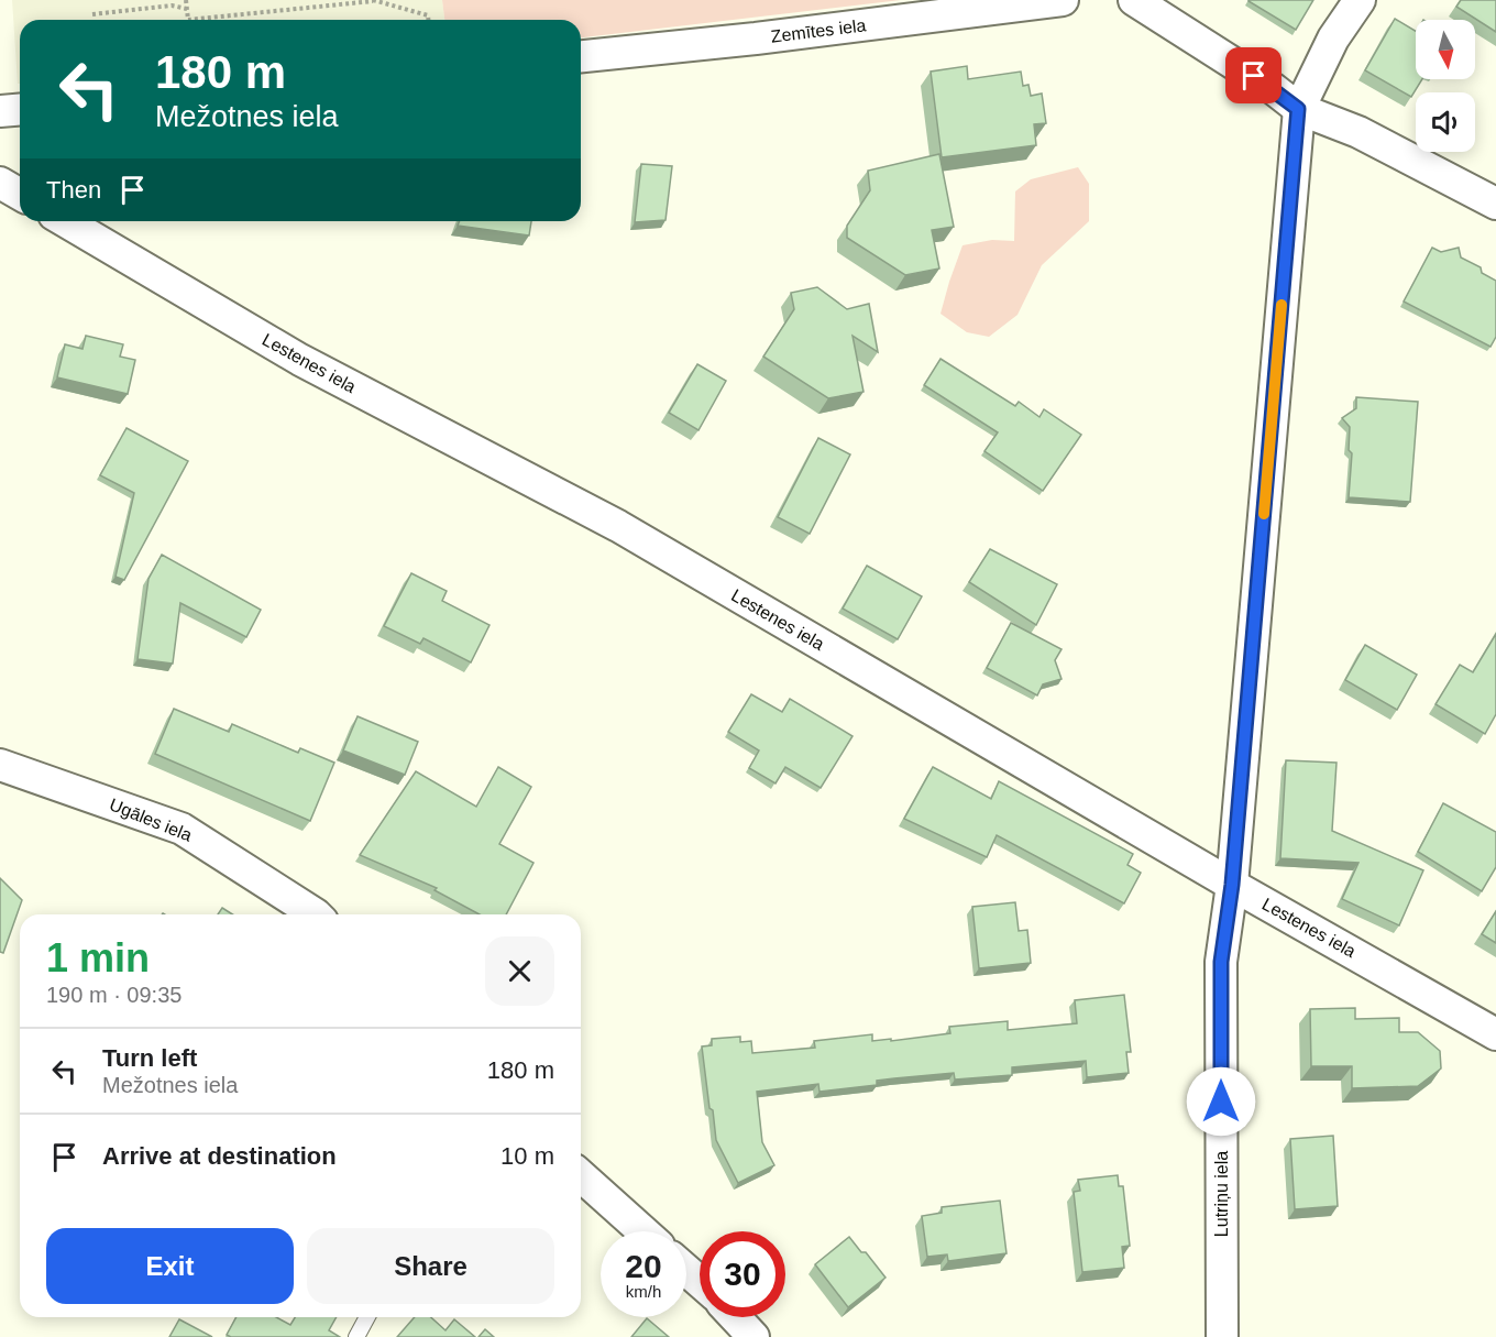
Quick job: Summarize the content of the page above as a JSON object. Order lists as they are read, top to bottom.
{
  "streets": {
    "street": [
      "Zemītes iela",
      "Lestenes iela",
      "Ugāles iela",
      "Lutriņu iela"
    ]
  },
  "crossings": [
    ["Lestenes iela", "Lutriņu iela"]
  ],
  "north": "bottom",
  "page": {
    "turn": ["180 m", "Mežotnes iela"],
    "then": "Then",
    "heading": ["1 min", "190 m · 09:35"],
    "list": [
      {
        "name": "Turn left",
        "note": "Mežotnes iela",
        "value": "180 m"
      },
      {
        "name": "Arrive at destination",
        "value": "10 m"
      }
    ],
    "buttons": ["Exit", "Share"],
    "speed": "20 km/h",
    "limit": "30"
  }
}
